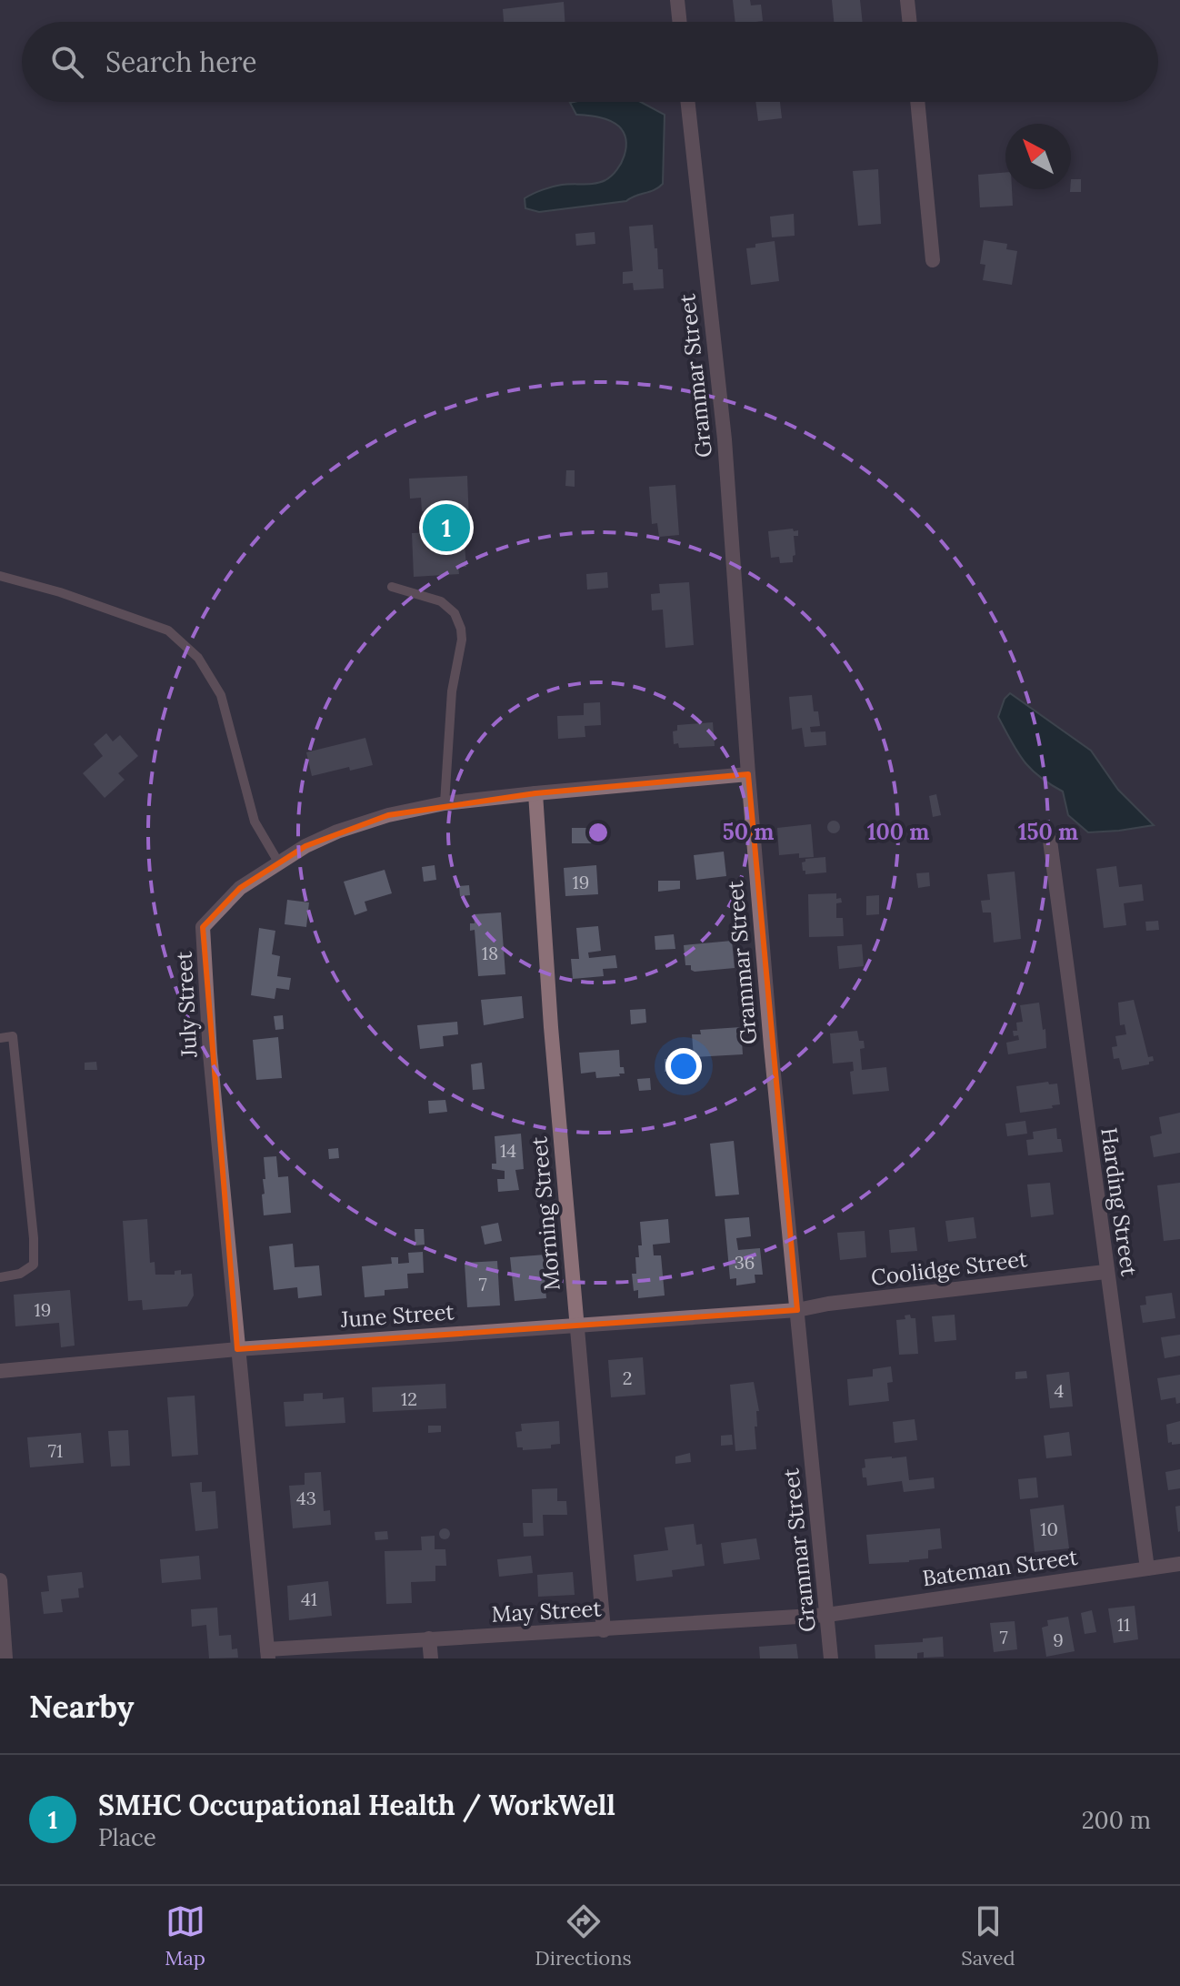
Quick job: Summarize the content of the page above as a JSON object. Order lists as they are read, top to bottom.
{
  "streets": {
    "street": [
      "Grammar Street",
      "July Street",
      "Harding Street",
      "Morning Street",
      "Coolidge Street",
      "June Street",
      "Bateman Street",
      "May Street"
    ]
  },
  "crossings": [
    ["Grammar Street", "July Street"],
    ["Grammar Street", "Coolidge Street"],
    ["Grammar Street", "June Street"],
    ["Grammar Street", "Bateman Street"],
    ["Grammar Street", "May Street"],
    ["July Street", "Morning Street"],
    ["July Street", "June Street"],
    ["July Street", "May Street"],
    ["Harding Street", "Coolidge Street"],
    ["Harding Street", "Bateman Street"],
    ["Morning Street", "June Street"],
    ["Morning Street", "May Street"],
    ["Coolidge Street", "June Street"],
    ["Bateman Street", "May Street"]
  ],
  "house_numbers": [
    "19",
    "18",
    "14",
    "36",
    "7",
    "19",
    "2",
    "4",
    "12",
    "71",
    "43",
    "10",
    "41",
    "11",
    "7",
    "9"
  ],
  "north": "top left",
  "page": {
    "search": "Search here",
    "pins": "1",
    "heading": "Nearby",
    "list": [
      {
        "mark": "1",
        "name": "SMHC Occupational Health / WorkWell",
        "note": "Place",
        "value": "200 m"
      }
    ],
    "nav": ["Map", "Directions", "Saved"]
  },
  "rings": ["50 m", "100 m", "150 m"]
}
